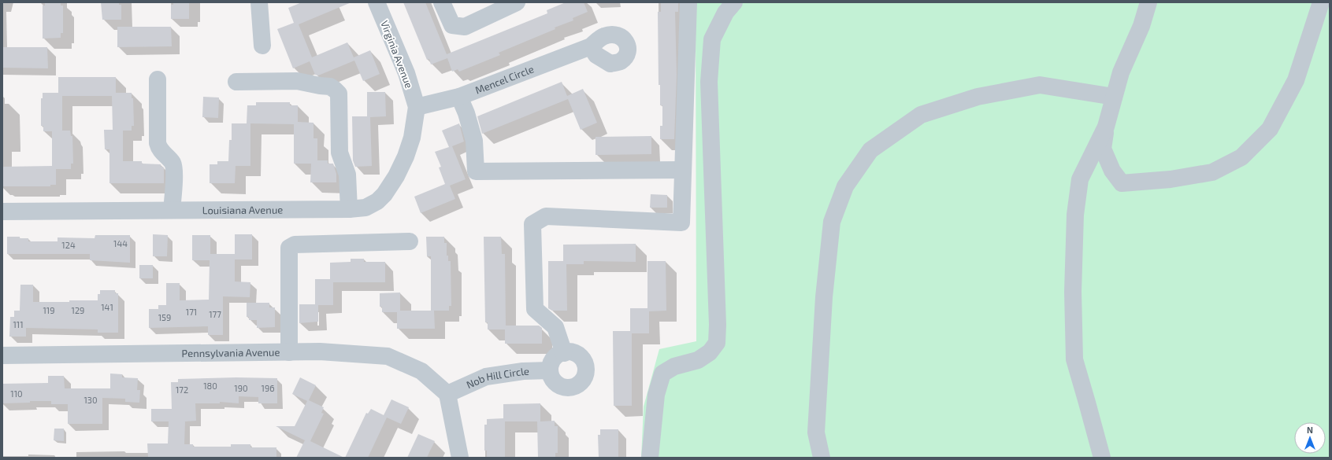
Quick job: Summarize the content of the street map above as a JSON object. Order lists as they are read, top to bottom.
{
  "streets": {
    "street": [
      "Virginia Avenue",
      "Mencel Circle",
      "Louisiana Avenue",
      "Pennsylvania Avenue",
      "Nob Hill Circle"
    ]
  },
  "crossings": [
    ["Virginia Avenue", "Mencel Circle"],
    ["Virginia Avenue", "Louisiana Avenue"],
    ["Mencel Circle", "Louisiana Avenue"],
    ["Pennsylvania Avenue", "Nob Hill Circle"]
  ],
  "house_numbers": [
    "144",
    "124",
    "141",
    "119",
    "129",
    "171",
    "177",
    "159",
    "111",
    "180",
    "190",
    "196",
    "172",
    "110",
    "130"
  ],
  "north": "top"
}
